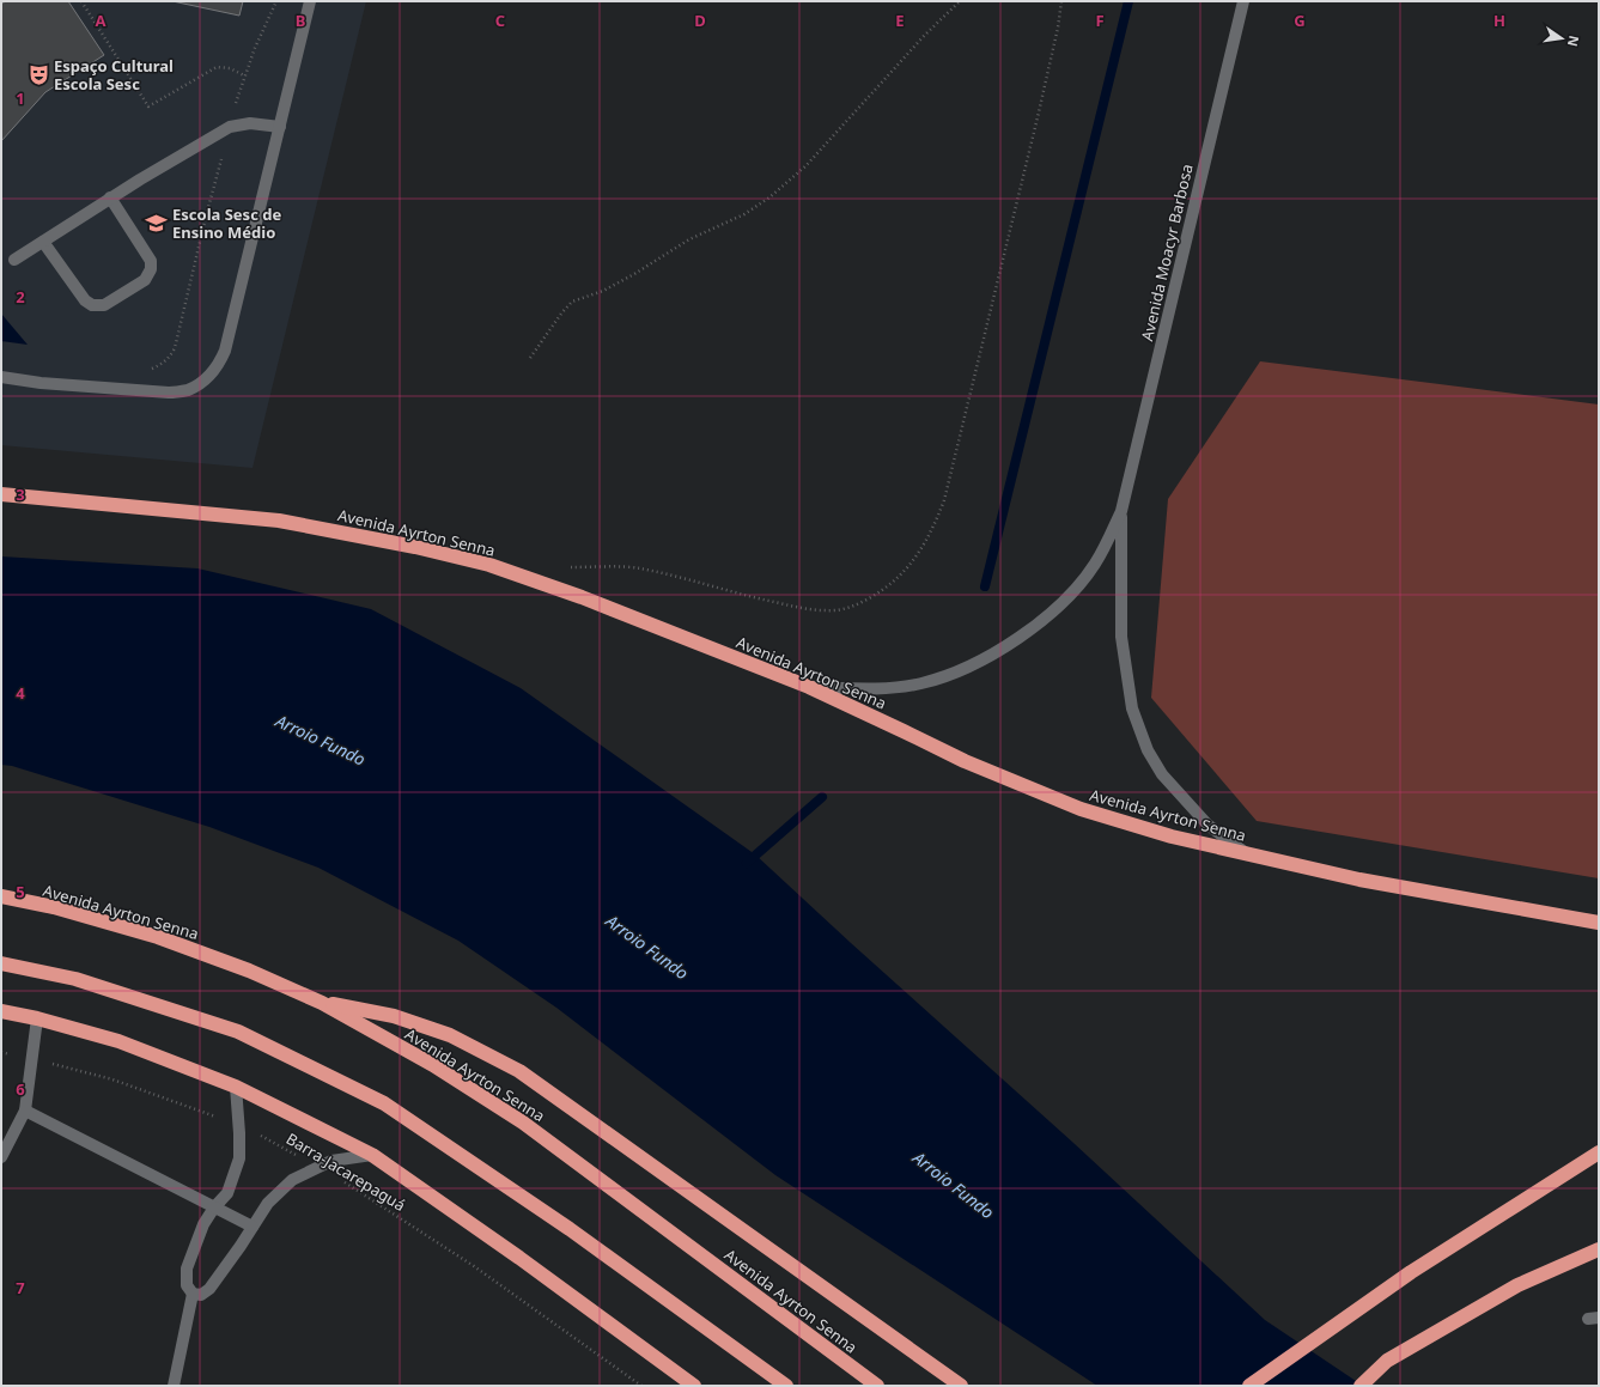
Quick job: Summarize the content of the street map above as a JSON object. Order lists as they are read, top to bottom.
{
  "streets": {
    "highway": ["Avenida Ayrton Senna"],
    "street": ["Avenida Moacyr Barbosa"],
    "path": ["Barra-Jacarepaguá"]
  },
  "crossings": [
    ["Avenida Moacyr Barbosa", "Avenida Ayrton Senna"]
  ],
  "water": ["Arroio Fundo"],
  "places": {
    "theatre": ["Espaço Cultural Escola Sesc"],
    "school or university": ["Escola Sesc de Ensino Médio"]
  },
  "north": "right",
  "grid": {
    "columns": [
      "A",
      "B",
      "C",
      "D",
      "E",
      "F",
      "G",
      "H"
    ],
    "rows": [
      "1",
      "2",
      "3",
      "4",
      "5",
      "6",
      "7"
    ]
  }
}
